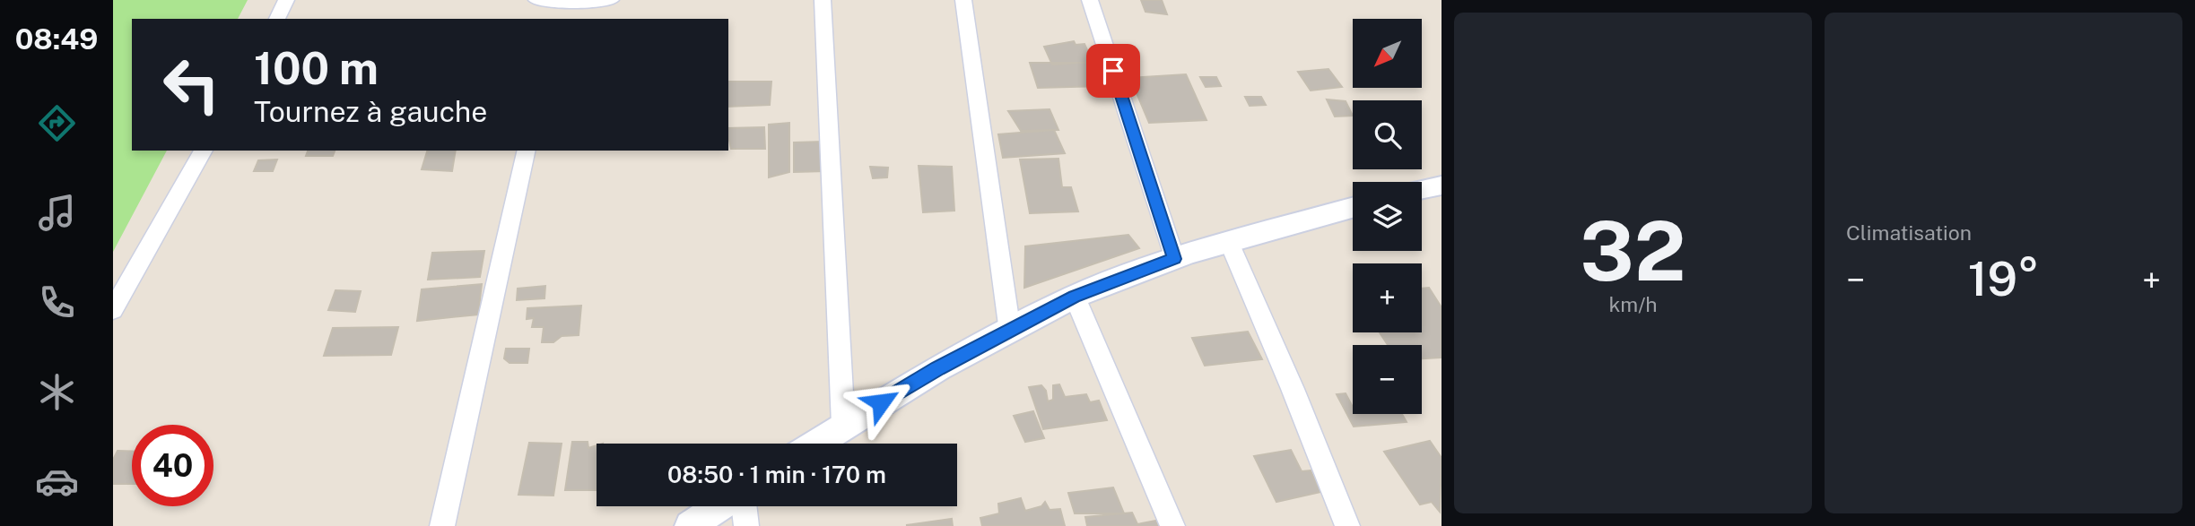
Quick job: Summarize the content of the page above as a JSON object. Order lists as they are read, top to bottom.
{
  "north": "bottom left",
  "page": {
    "tabs": "08:49",
    "tile": [
      ["32", "km/h"],
      "Climatisation"
    ],
    "map_buttons": ["+", "−"],
    "turn": ["100 m", "Tournez à gauche"],
    "heat": ["−", "19°", "+"],
    "limit": "40",
    "trip": "08:50 · 1 min · 170 m"
  }
}
